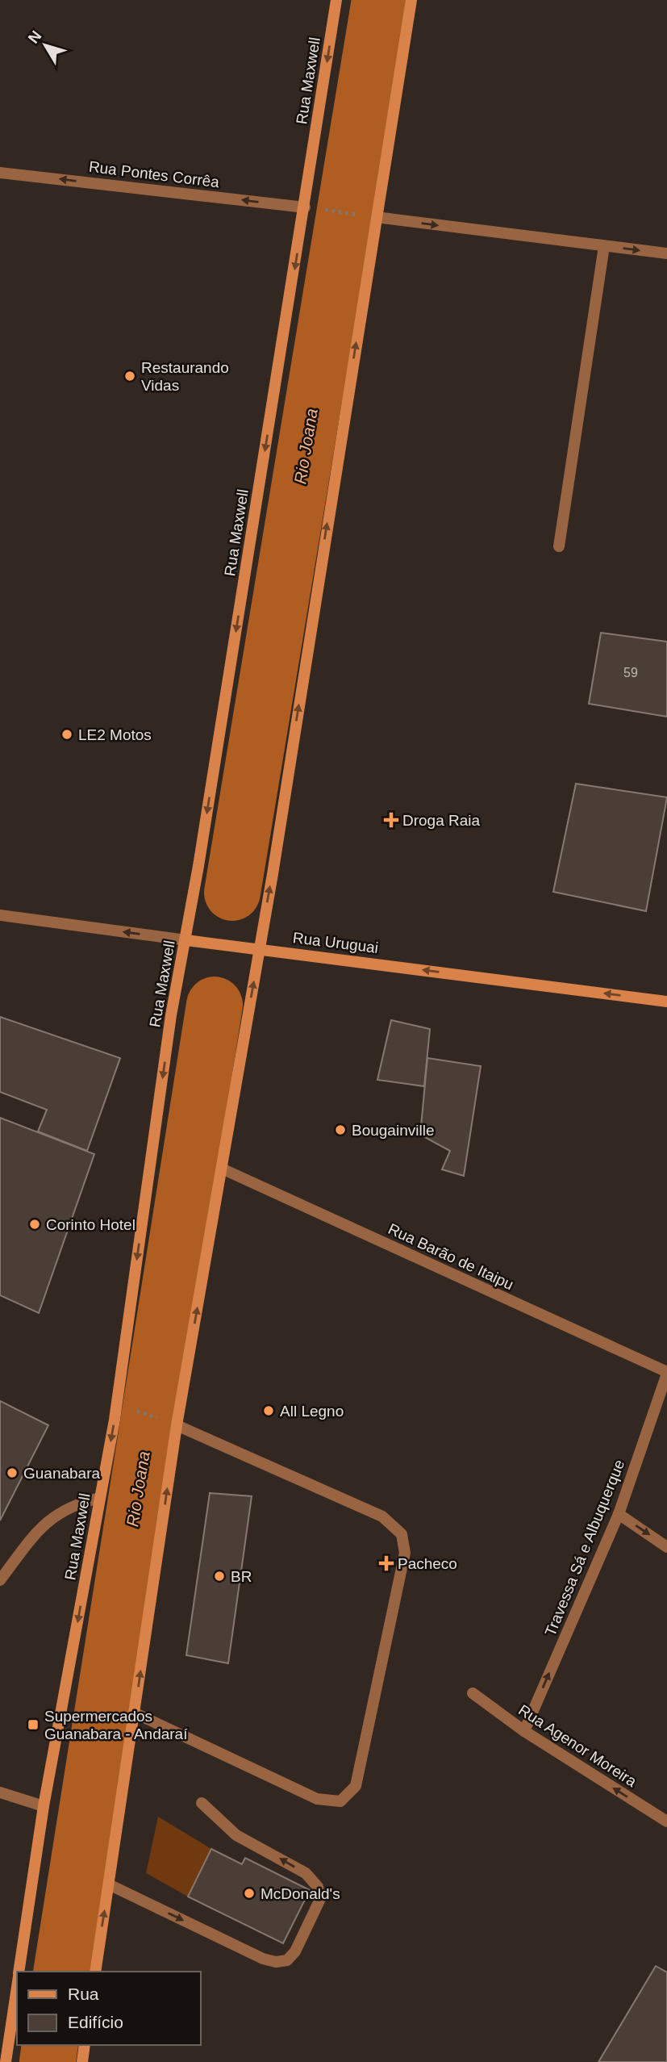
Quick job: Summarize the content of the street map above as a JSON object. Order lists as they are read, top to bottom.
{
  "streets": {
    "main road": ["Rua Maxwell", "Rua Uruguai"],
    "street": [
      "Rua Pontes Corrêa",
      "Rua Barão de Itaipu",
      "Travessa Sá e Albuquerque",
      "Rua Agenor Moreira"
    ]
  },
  "crossings": [
    ["Rua Maxwell", "Rua Pontes Corrêa"],
    ["Rua Maxwell", "Rua Uruguai"],
    ["Rua Barão de Itaipu", "Travessa Sá e Albuquerque"],
    ["Travessa Sá e Albuquerque", "Rua Agenor Moreira"]
  ],
  "one_way": [
    "Rua Pontes Corrêa",
    "Rua Uruguai",
    "Travessa Sá e Albuquerque",
    "Rua Agenor Moreira"
  ],
  "water": ["Rio Joana"],
  "places": {
    "other": [
      "Restaurando Vidas",
      "LE2 Motos",
      "Bougainville",
      "Corinto Hotel",
      "All Legno",
      "Guanabara",
      "BR",
      "McDonald's"
    ],
    "health": ["Droga Raia", "Pacheco"],
    "transit": ["Supermercados Guanabara - Andaraí"]
  },
  "house_numbers": ["59"],
  "legend": ["Rua", "Edifício"],
  "north": "top left"
}
